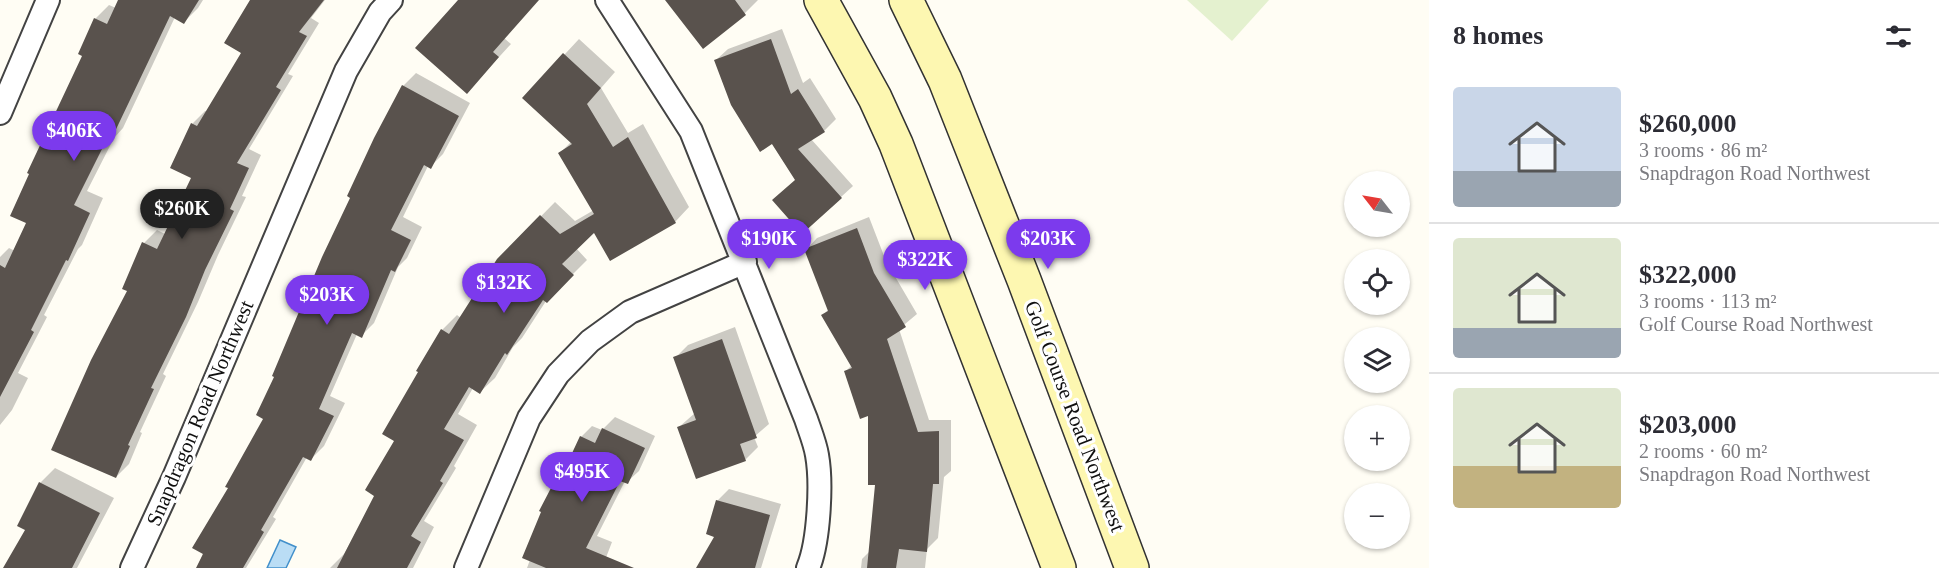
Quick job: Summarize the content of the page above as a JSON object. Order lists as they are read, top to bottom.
{
  "streets": {
    "main road": ["Golf Course Road Northwest"],
    "street": ["Snapdragon Road Northwest"]
  },
  "north": "top left",
  "page": {
    "heading": "8 homes",
    "list": [
      {
        "name": "$260,000",
        "note": "3 rooms · 86 m² · Snapdragon Road Northwest"
      },
      {
        "name": "$322,000",
        "note": "3 rooms · 113 m² · Golf Course Road Northwest"
      },
      {
        "name": "$203,000",
        "note": "2 rooms · 60 m² · Snapdragon Road Northwest"
      }
    ],
    "price": [
      "$406K",
      "$260K",
      "$190K",
      "$203K",
      "$322K",
      "$132K",
      "$203K",
      "$495K"
    ],
    "map_buttons": ["+", "−"]
  }
}
